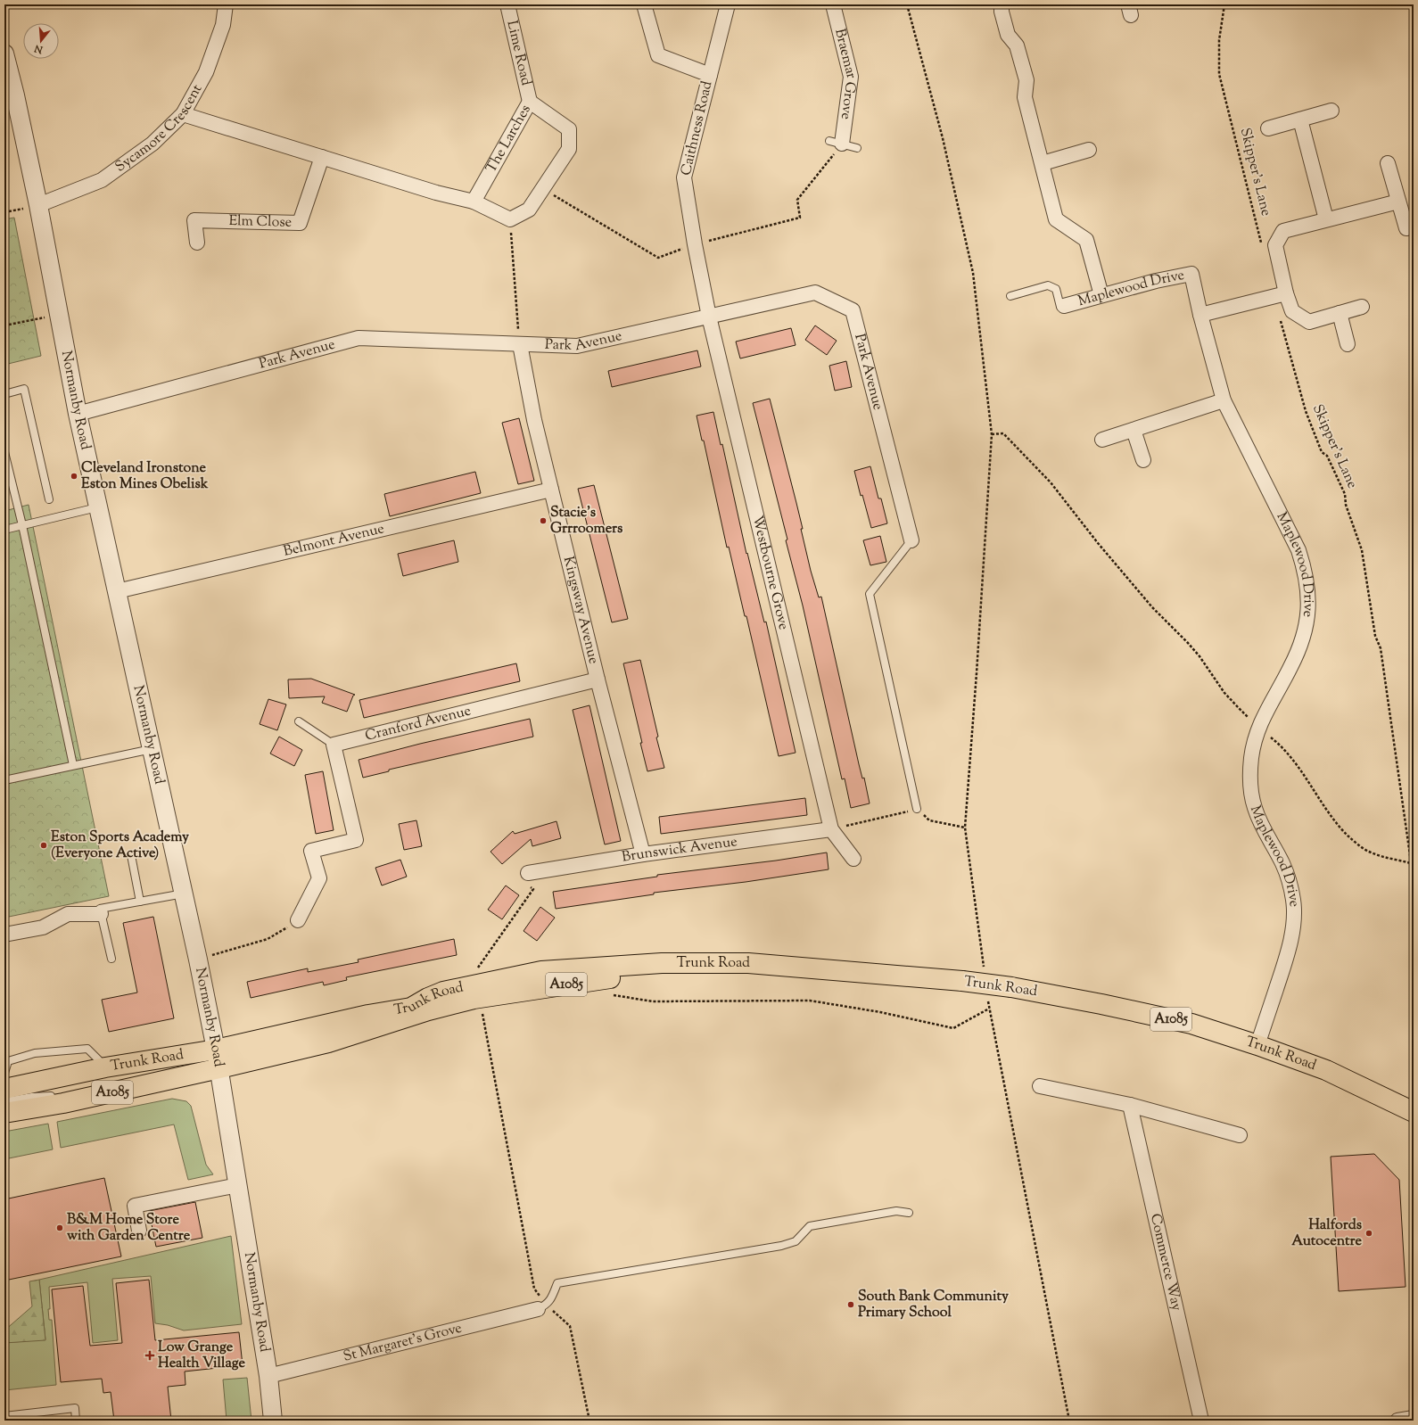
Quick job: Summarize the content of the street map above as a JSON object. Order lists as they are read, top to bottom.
{
  "streets": {
    "main road": ["Trunk Road", "A1085"],
    "street": [
      "Lime Road",
      "Braemar Grove",
      "Sycamore Crescent",
      "Caithness Road",
      "The Larches",
      "Elm Close",
      "Maplewood Drive",
      "Park Avenue",
      "Normanby Road",
      "Belmont Avenue",
      "Westbourne Grove",
      "Kingsway Avenue",
      "Cranford Avenue",
      "Brunswick Avenue",
      "Commerce Way",
      "St Margaret's Grove"
    ],
    "path": ["Skipper's Lane"]
  },
  "crossings": [
    ["Lime Road", "The Larches"],
    ["Sycamore Crescent", "Normanby Road"],
    ["Caithness Road", "Park Avenue"],
    ["Caithness Road", "Westbourne Grove"],
    ["Maplewood Drive", "Trunk Road"],
    ["Park Avenue", "Normanby Road"],
    ["Park Avenue", "Westbourne Grove"],
    ["Park Avenue", "Kingsway Avenue"],
    ["Normanby Road", "Belmont Avenue"],
    ["Normanby Road", "Trunk Road"],
    ["Normanby Road", "A1085"],
    ["Normanby Road", "St Margaret's Grove"],
    ["Belmont Avenue", "Kingsway Avenue"],
    ["Westbourne Grove", "Brunswick Avenue"],
    ["Kingsway Avenue", "Cranford Avenue"],
    ["Kingsway Avenue", "Brunswick Avenue"],
    ["Trunk Road", "A1085"]
  ],
  "places": {
    "other": [
      "Cleveland Ironstone Eston Mines Obelisk",
      "Stacie's Grrroomers",
      "Eston Sports Academy (Everyone Active)",
      "B&M Home Store with Garden Centre",
      "Halfords Autocentre",
      "South Bank Community Primary School"
    ],
    "health": ["Low Grange Health Village"]
  },
  "north": "bottom"
}
